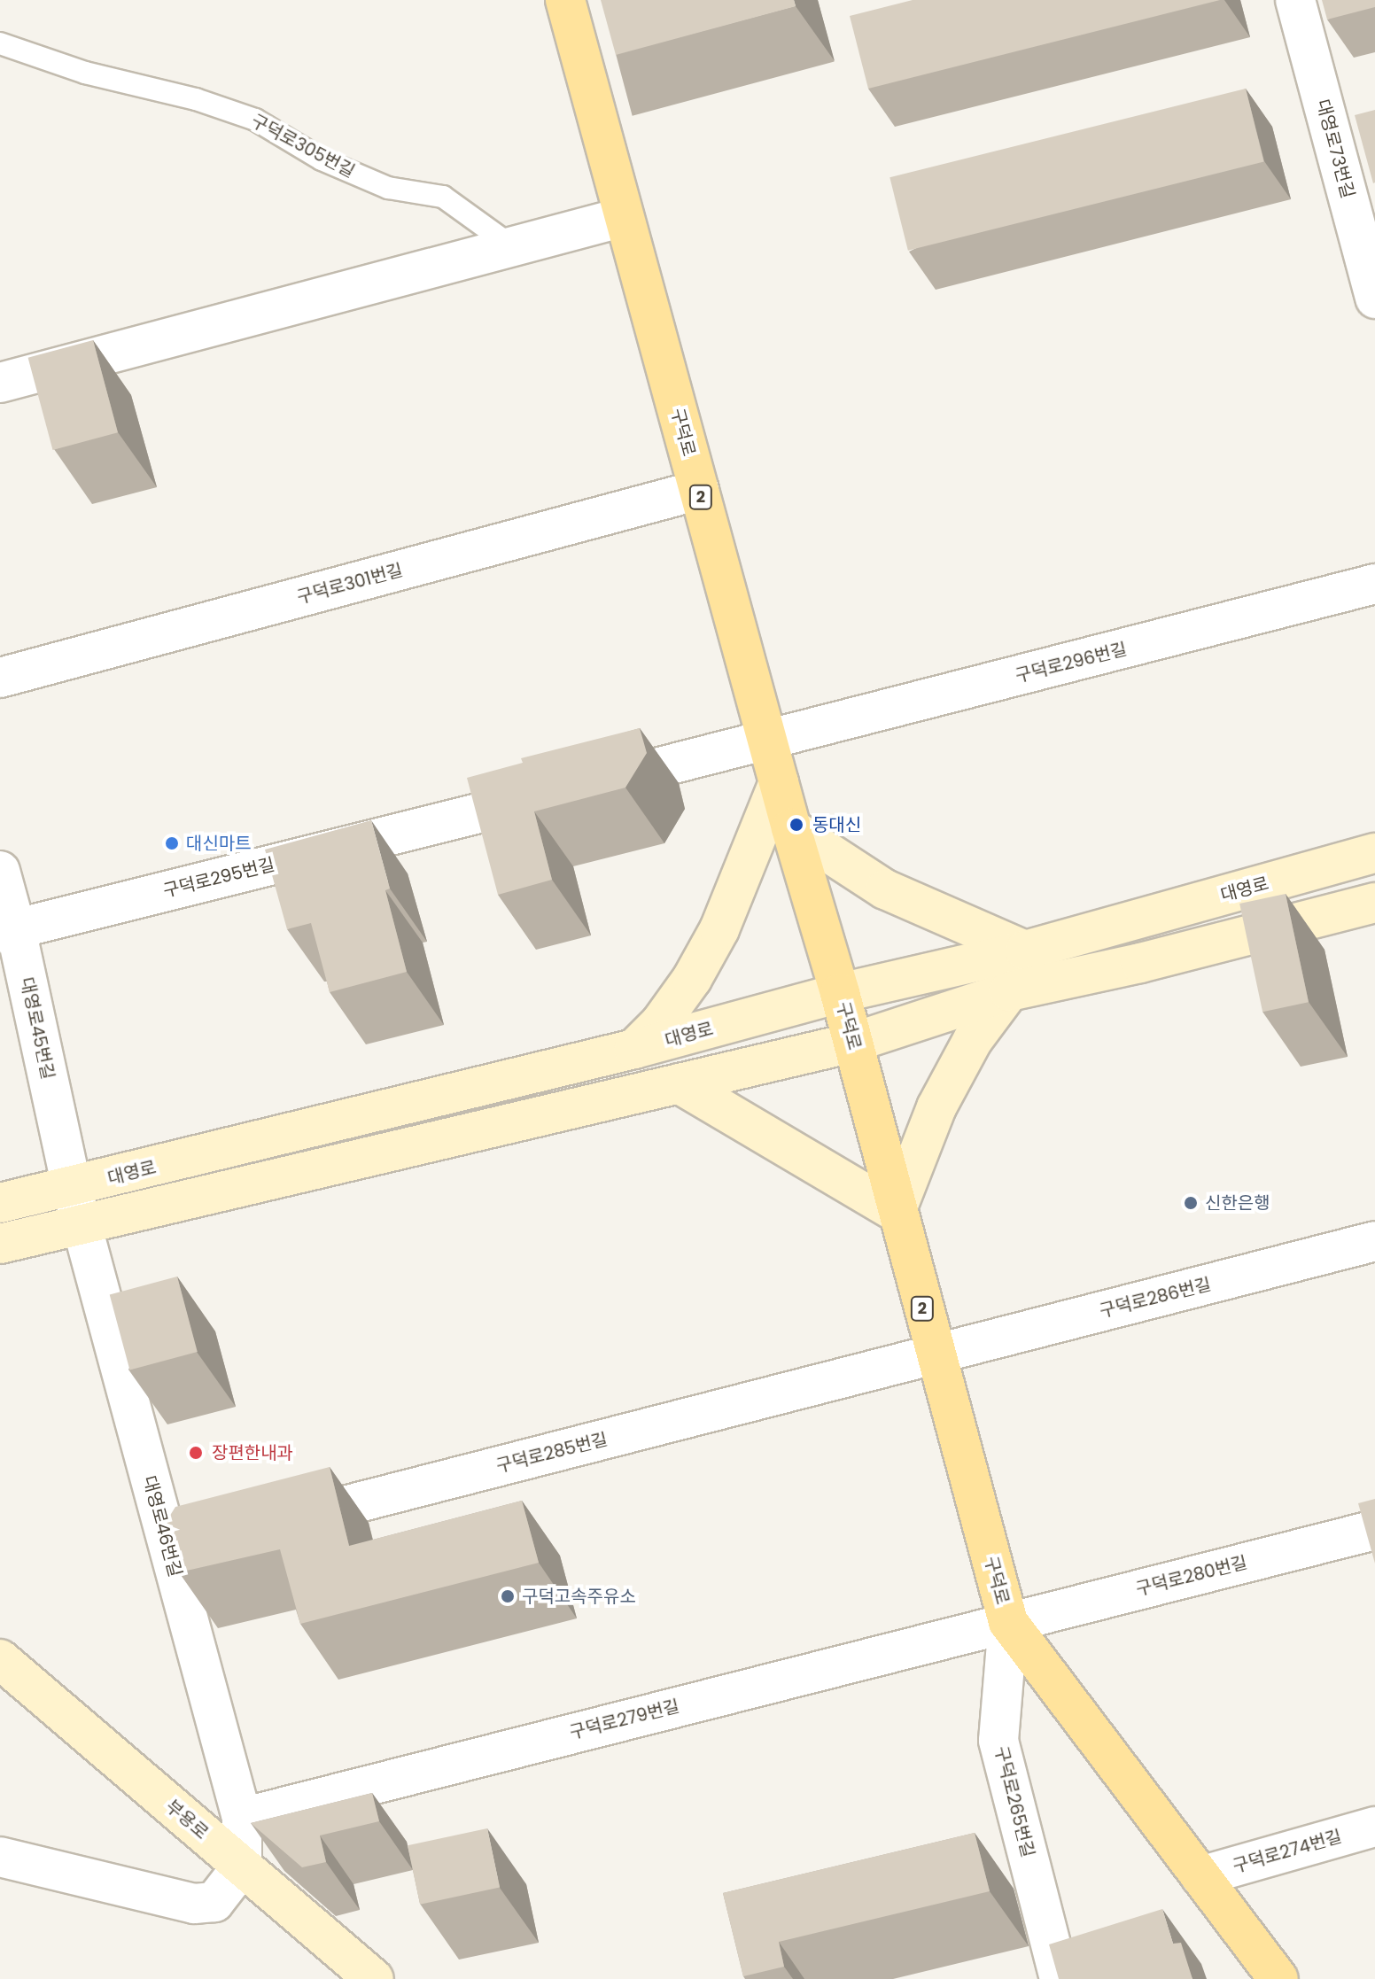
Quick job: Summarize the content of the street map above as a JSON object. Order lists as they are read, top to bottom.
{
  "streets": {
    "main road": [
      "구덕로",
      "2",
      "대영로",
      "부용로"
    ],
    "street": [
      "대영로73번길",
      "구덕로301번길",
      "구덕로296번길",
      "구덕로295번길",
      "대영로45번길",
      "구덕로286번길",
      "구덕로285번길",
      "대영로46번길",
      "구덕로280번길",
      "구덕로279번길",
      "구덕로265번길",
      "구덕로274번길"
    ],
    "lane": ["구덕로305번길"]
  },
  "crossings": [
    ["구덕로", "구덕로301번길"],
    ["구덕로", "구덕로296번길"],
    ["구덕로", "구덕로295번길"],
    ["구덕로", "대영로"],
    ["구덕로", "구덕로286번길"],
    ["구덕로", "구덕로285번길"],
    ["구덕로", "구덕로280번길"],
    ["구덕로", "구덕로279번길"],
    ["구덕로", "구덕로265번길"],
    ["구덕로", "구덕로274번길"],
    ["구덕로296번길", "구덕로295번길"],
    ["구덕로295번길", "대영로45번길"],
    ["대영로", "대영로45번길"],
    ["대영로", "대영로46번길"],
    ["대영로45번길", "대영로46번길"],
    ["구덕로286번길", "구덕로285번길"],
    ["대영로46번길", "구덕로279번길"],
    ["대영로46번길", "부용로"],
    ["구덕로280번길", "구덕로279번길"],
    ["구덕로280번길", "구덕로265번길"],
    ["구덕로279번길", "구덕로265번길"]
  ],
  "places": [
    "동대신",
    "대신마트",
    "신한은행",
    "장편한내과",
    "구덕고속주유소"
  ]
}
